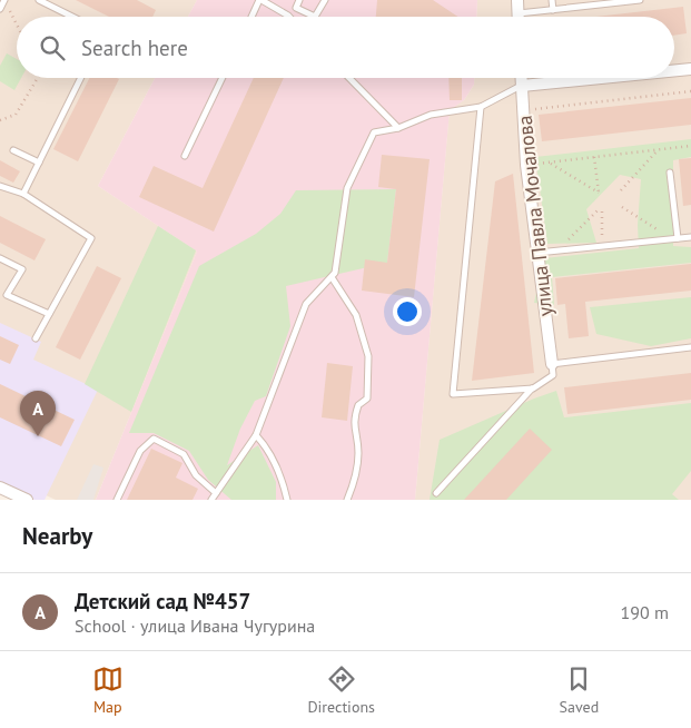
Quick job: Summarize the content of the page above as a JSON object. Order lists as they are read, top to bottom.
{
  "streets": {
    "street": ["улица Павла Мочалова"]
  },
  "page": {
    "search": "Search here",
    "pins": "A",
    "heading": "Nearby",
    "list": [
      {
        "mark": "A",
        "name": "Детский сад №457",
        "note": "School · улица Ивана Чугурина",
        "value": "190 m"
      }
    ],
    "nav": ["Map", "Directions", "Saved"]
  }
}
